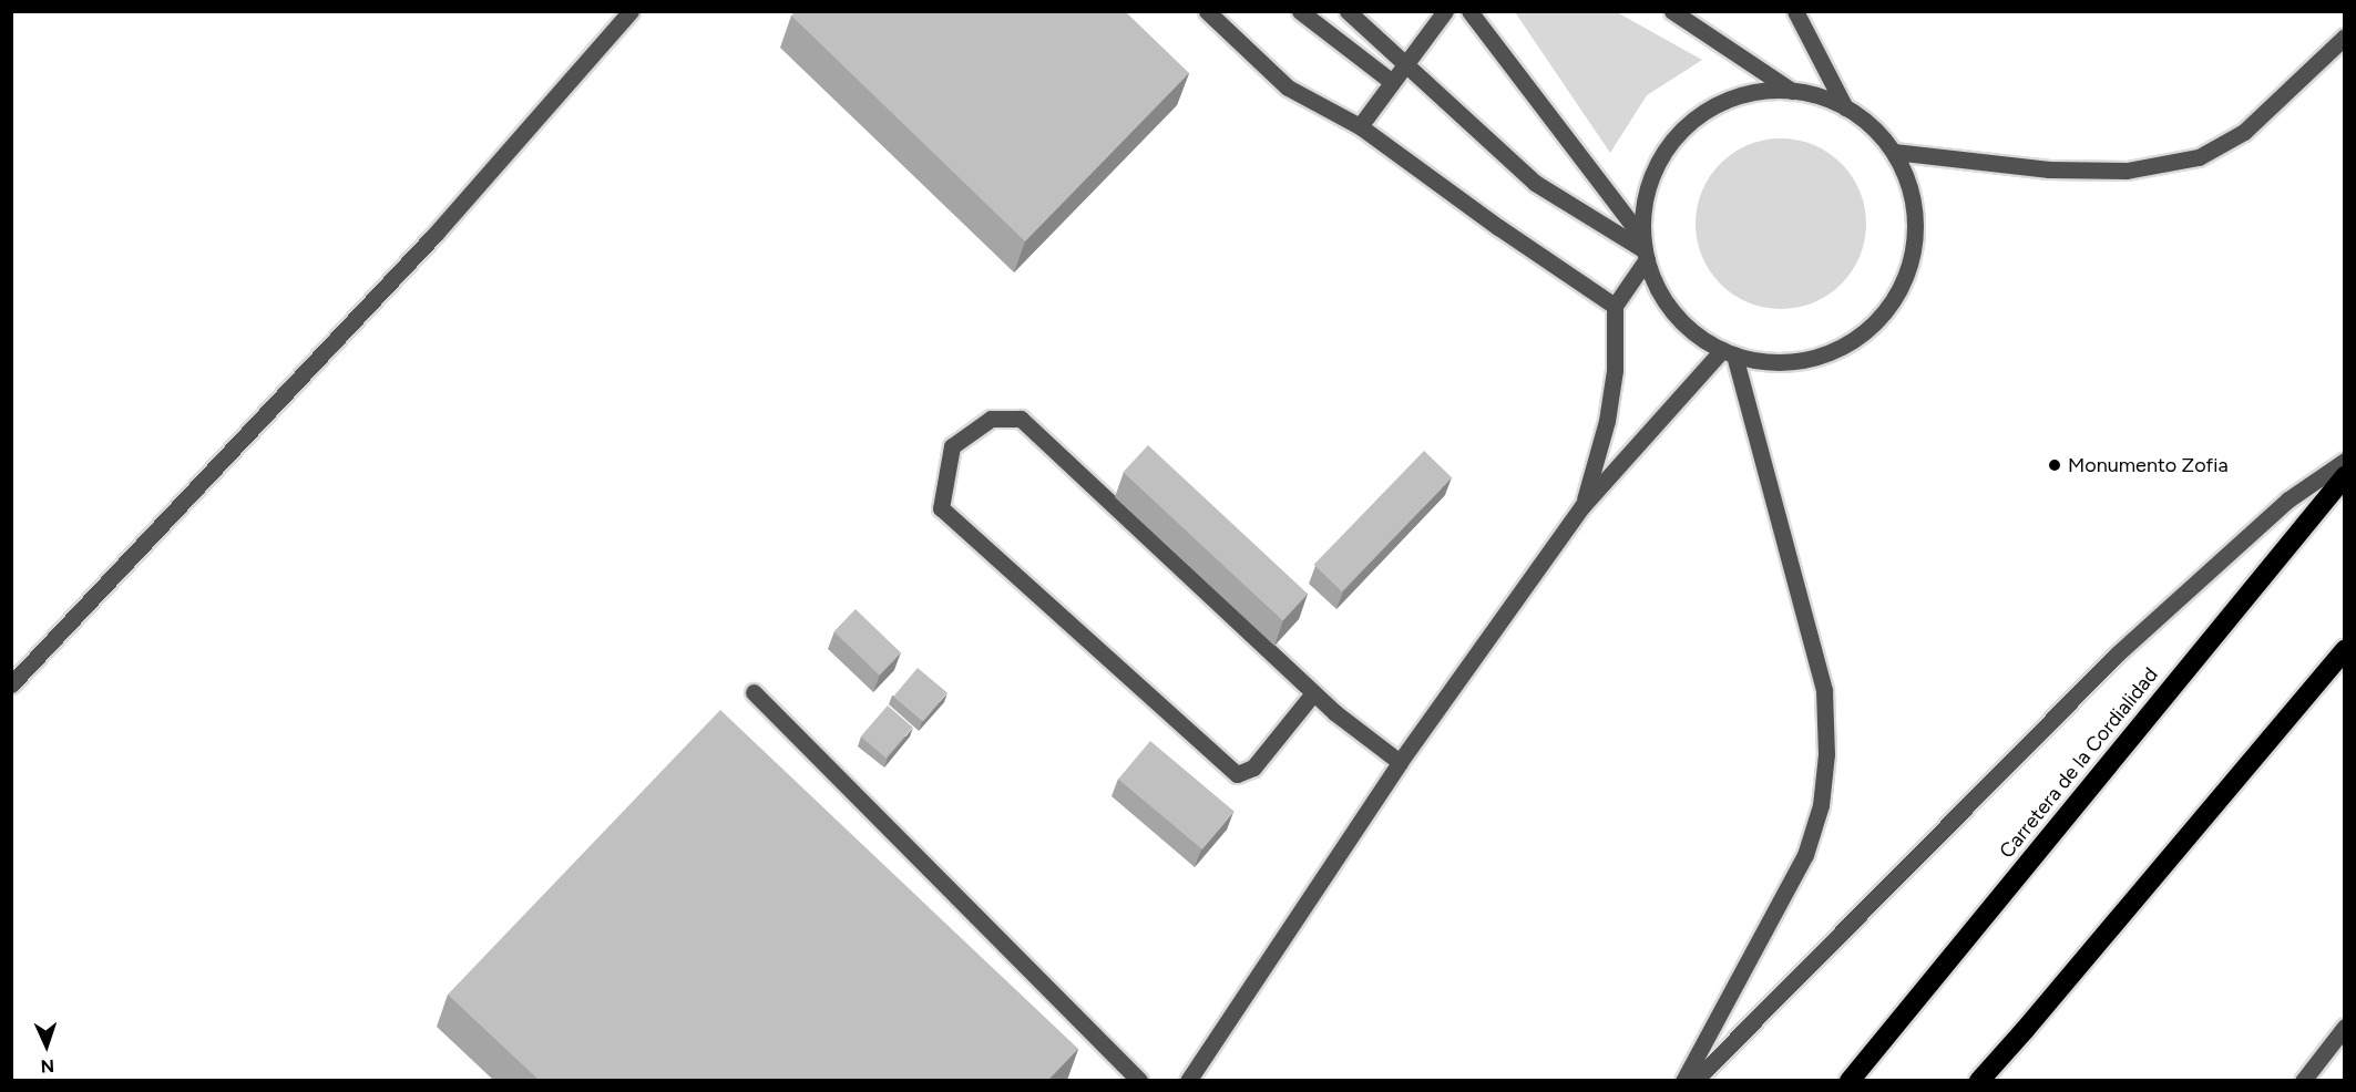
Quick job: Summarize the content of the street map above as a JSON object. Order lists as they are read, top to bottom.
{
  "streets": {
    "highway": ["Carretera de la Cordialidad"]
  },
  "places": ["Monumento Zofia"],
  "north": "bottom"
}
